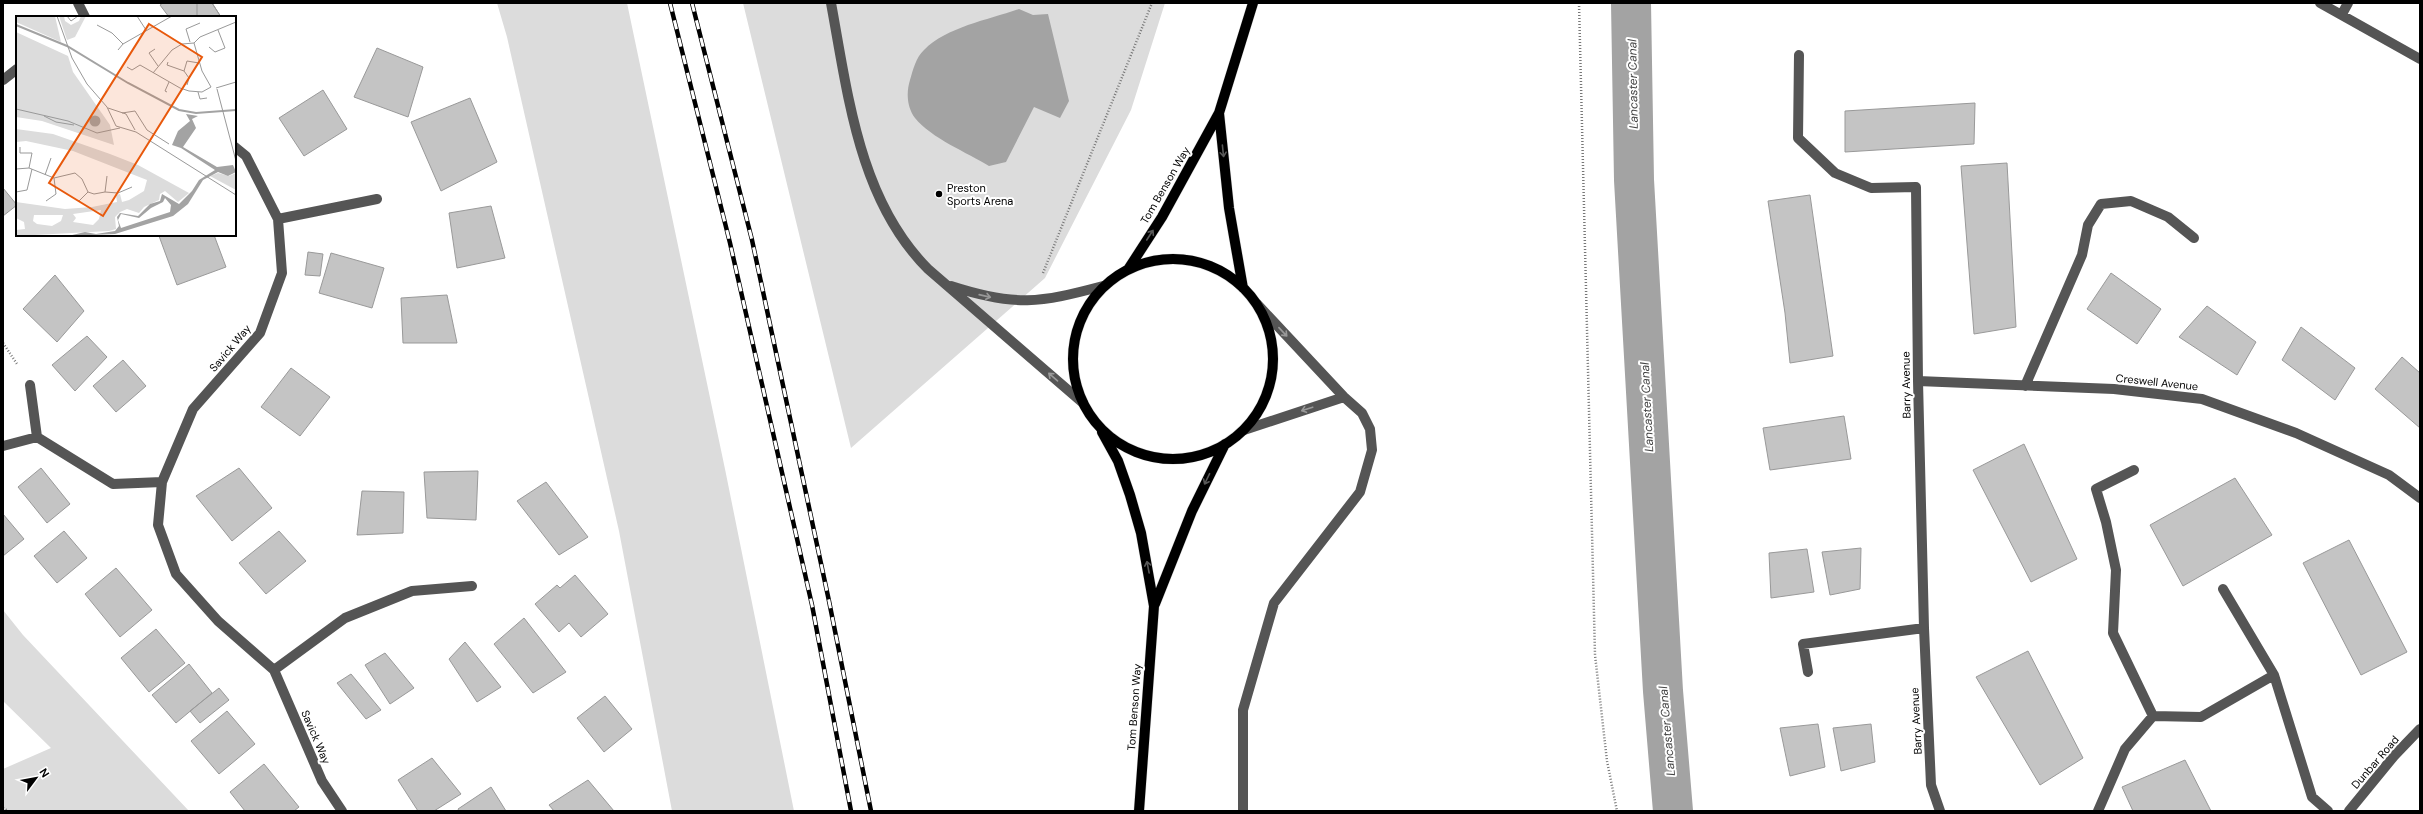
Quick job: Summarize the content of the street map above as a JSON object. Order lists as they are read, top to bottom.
{
  "streets": {
    "main road": ["Tom Benson Way"],
    "street": [
      "Savick Way",
      "Creswell Avenue",
      "Barry Avenue",
      "Dunbar Road"
    ]
  },
  "crossings": [
    ["Creswell Avenue", "Barry Avenue"]
  ],
  "water": ["Lancaster Canal"],
  "places": ["Preston Sports Arena"],
  "north": "top right"
}
